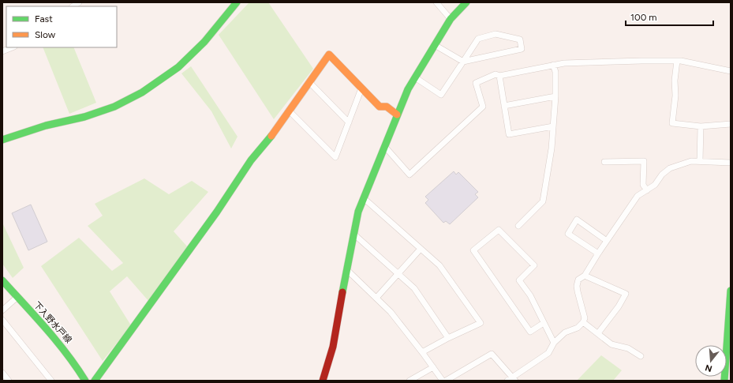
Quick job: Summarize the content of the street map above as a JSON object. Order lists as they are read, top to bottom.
{
  "streets": {
    "street": ["下入野水戸線"]
  },
  "legend": ["Fast", "Slow"],
  "scale_bar": "100 m",
  "north": "bottom"
}
